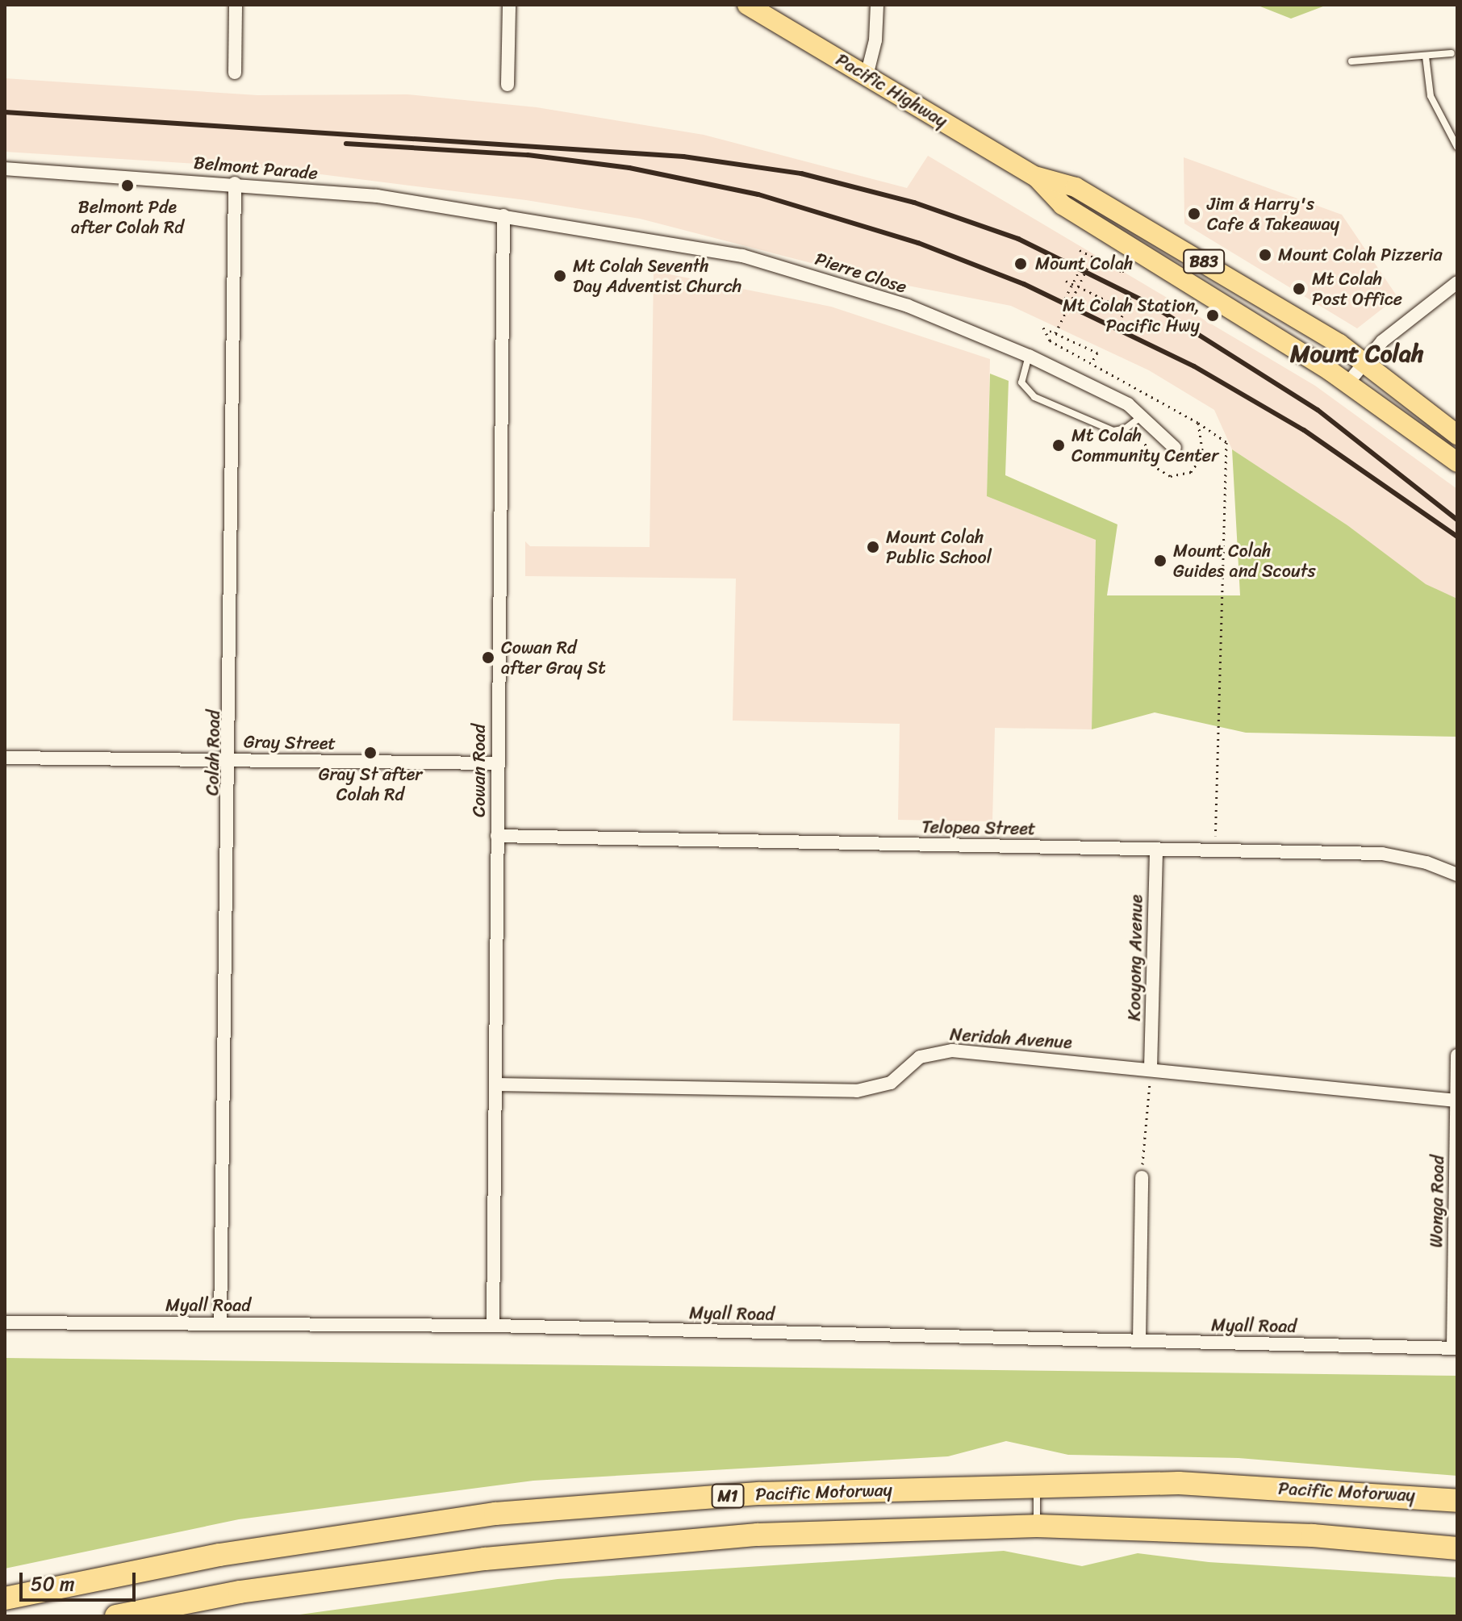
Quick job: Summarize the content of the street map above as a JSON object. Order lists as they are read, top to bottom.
{
  "streets": {
    "highway": ["Pacific Motorway", "M1"],
    "main road": ["Pacific Highway", "B83"],
    "street": [
      "Belmont Parade",
      "Pierre Close",
      "Gray Street",
      "Colah Road",
      "Cowan Road",
      "Telopea Street",
      "Kooyong Avenue",
      "Neridah Avenue",
      "Wonga Road",
      "Myall Road"
    ]
  },
  "crossings": [
    ["Belmont Parade", "Pierre Close"],
    ["Belmont Parade", "Colah Road"],
    ["Belmont Parade", "Cowan Road"],
    ["Pierre Close", "Cowan Road"],
    ["Gray Street", "Colah Road"],
    ["Gray Street", "Cowan Road"],
    ["Colah Road", "Myall Road"],
    ["Cowan Road", "Telopea Street"],
    ["Cowan Road", "Neridah Avenue"],
    ["Cowan Road", "Myall Road"],
    ["Telopea Street", "Kooyong Avenue"],
    ["Kooyong Avenue", "Neridah Avenue"],
    ["Neridah Avenue", "Wonga Road"],
    ["Wonga Road", "Myall Road"]
  ],
  "districts": ["Mount Colah"],
  "places": [
    "Belmont Pde after Colah Rd",
    "Jim & Harry's Cafe & Takeaway",
    "Mount Colah Pizzeria",
    "Mount Colah",
    "Mt Colah Seventh Day Adventist Church",
    "Mt Colah Post Office",
    "Mt Colah Station, Pacific Hwy",
    "Mt Colah Community Center",
    "Mount Colah Public School",
    "Mount Colah Guides and Scouts",
    "Cowan Rd after Gray St",
    "Gray St after Colah Rd"
  ],
  "scale_bar": "50 m"
}
